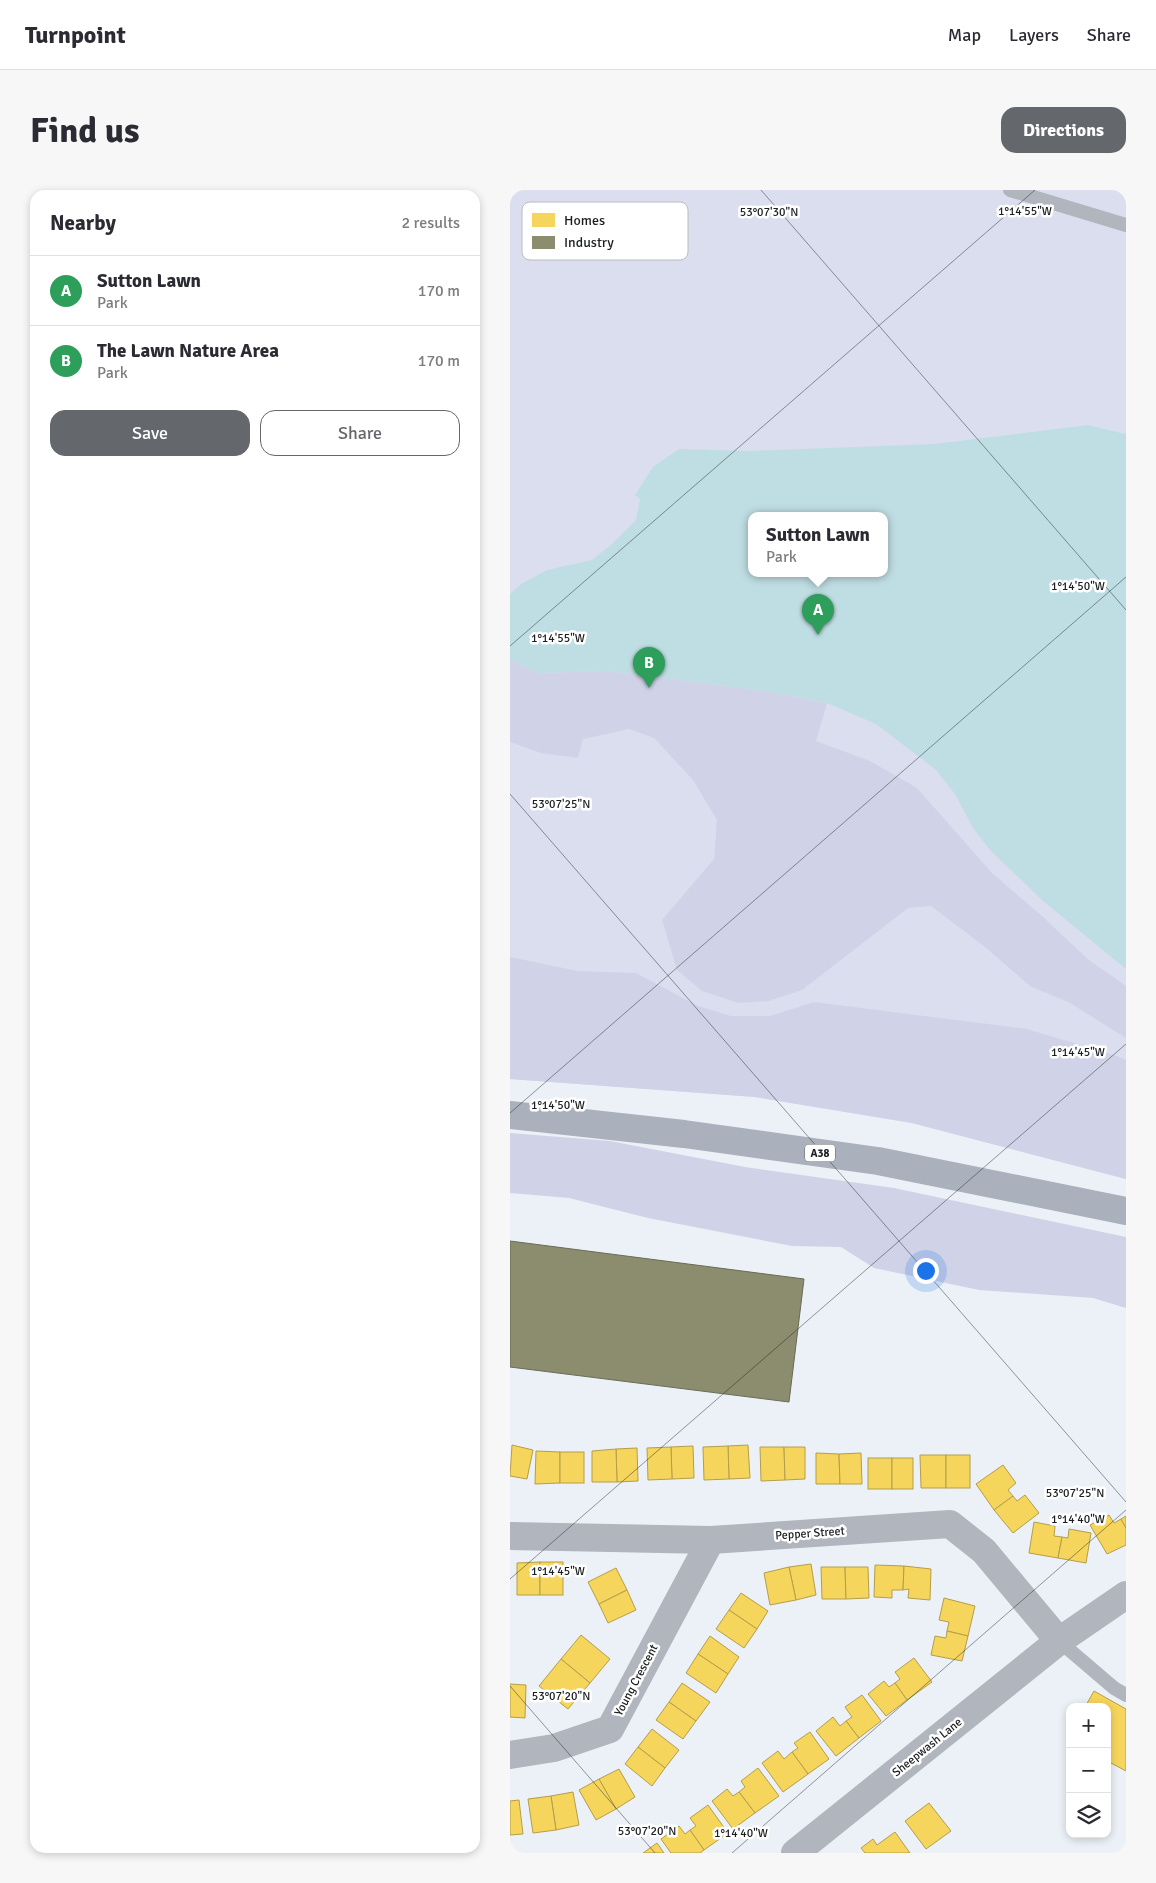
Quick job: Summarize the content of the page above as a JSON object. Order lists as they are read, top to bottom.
{
  "streets": {
    "highway": ["A38"],
    "street": ["Pepper Street", "Young Crescent", "Sheepwash Lane"]
  },
  "crossings": [
    ["Pepper Street", "Young Crescent"],
    ["Pepper Street", "Sheepwash Lane"]
  ],
  "legend": ["Homes", "Industry"],
  "page": {
    "header": "Turnpoint",
    "nav": ["Map", "Layers", "Share"],
    "buttons": [
      "Directions",
      ["Save", "Share"]
    ],
    "title": "Find us",
    "heading": ["Nearby", "2 results"],
    "list": [
      {
        "mark": "A",
        "name": "Sutton Lawn",
        "note": "Park",
        "value": "170 m"
      },
      {
        "mark": "B",
        "name": "The Lawn Nature Area",
        "note": "Park",
        "value": "170 m"
      }
    ],
    "popup": ["Sutton Lawn", "Park"],
    "pins": ["A", "B"],
    "map_buttons": ["+", "−"]
  },
  "coordinates": [
    "1°14'55\"W",
    "53°07'30\"N",
    "1°14'50\"W",
    "53°07'25\"N",
    "1°14'45\"W",
    "1°14'40\"W",
    "53°07'20\"N"
  ]
}
